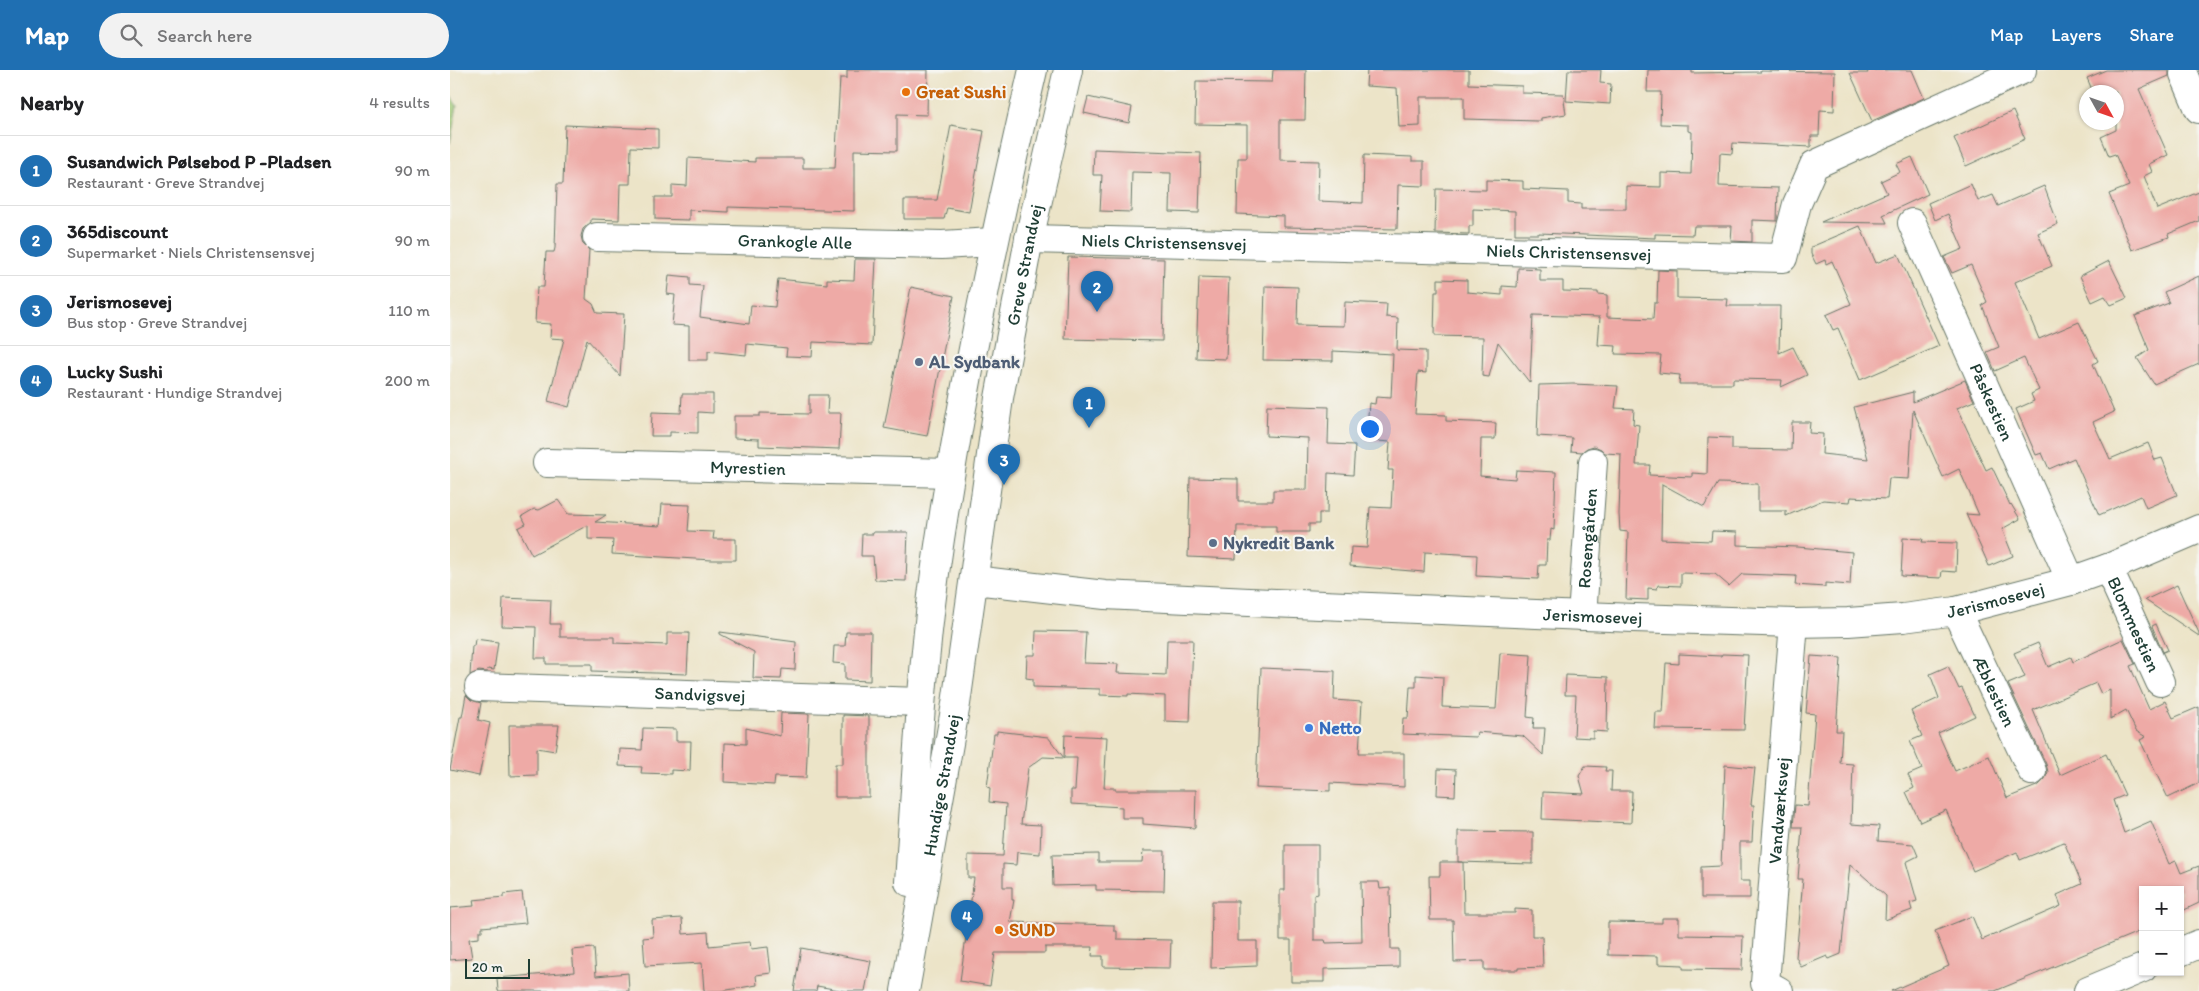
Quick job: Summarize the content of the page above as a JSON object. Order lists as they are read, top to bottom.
{
  "streets": {
    "street": [
      "Grankogle Alle",
      "Niels Christensensvej",
      "Greve Strandvej",
      "Påskestien",
      "Myrestien",
      "Rosengården",
      "Jerismosevej",
      "Blommestien",
      "Æblestien",
      "Sandvigsvej",
      "Hundige Strandvej",
      "Vandværksvej"
    ]
  },
  "crossings": [
    ["Grankogle Alle", "Greve Strandvej"],
    ["Niels Christensensvej", "Greve Strandvej"],
    ["Greve Strandvej", "Myrestien"],
    ["Greve Strandvej", "Jerismosevej"],
    ["Greve Strandvej", "Hundige Strandvej"],
    ["Påskestien", "Jerismosevej"],
    ["Rosengården", "Jerismosevej"],
    ["Jerismosevej", "Blommestien"],
    ["Jerismosevej", "Æblestien"],
    ["Jerismosevej", "Hundige Strandvej"],
    ["Jerismosevej", "Vandværksvej"],
    ["Sandvigsvej", "Hundige Strandvej"]
  ],
  "places": [
    "Great Sushi",
    "AL Sydbank",
    "Nykredit Bank",
    "Netto",
    "SUND"
  ],
  "scale_bar": "20 m",
  "north": "bottom right",
  "page": {
    "header": "Map",
    "search": "Search here",
    "nav": ["Map", "Layers", "Share"],
    "heading": ["Nearby", "4 results"],
    "list": [
      {
        "mark": "1",
        "name": "Susandwich Pølsebod P -Pladsen",
        "note": "Restaurant · Greve Strandvej",
        "value": "90 m"
      },
      {
        "mark": "2",
        "name": "365discount",
        "note": "Supermarket · Niels Christensensvej",
        "value": "90 m"
      },
      {
        "mark": "3",
        "name": "Jerismosevej",
        "note": "Bus stop · Greve Strandvej",
        "value": "110 m"
      },
      {
        "mark": "4",
        "name": "Lucky Sushi",
        "note": "Restaurant · Hundige Strandvej",
        "value": "200 m"
      }
    ],
    "pins": [
      "2",
      "1",
      "3",
      "4"
    ],
    "map_buttons": ["+", "−"],
    "scale": "20 m"
  }
}
